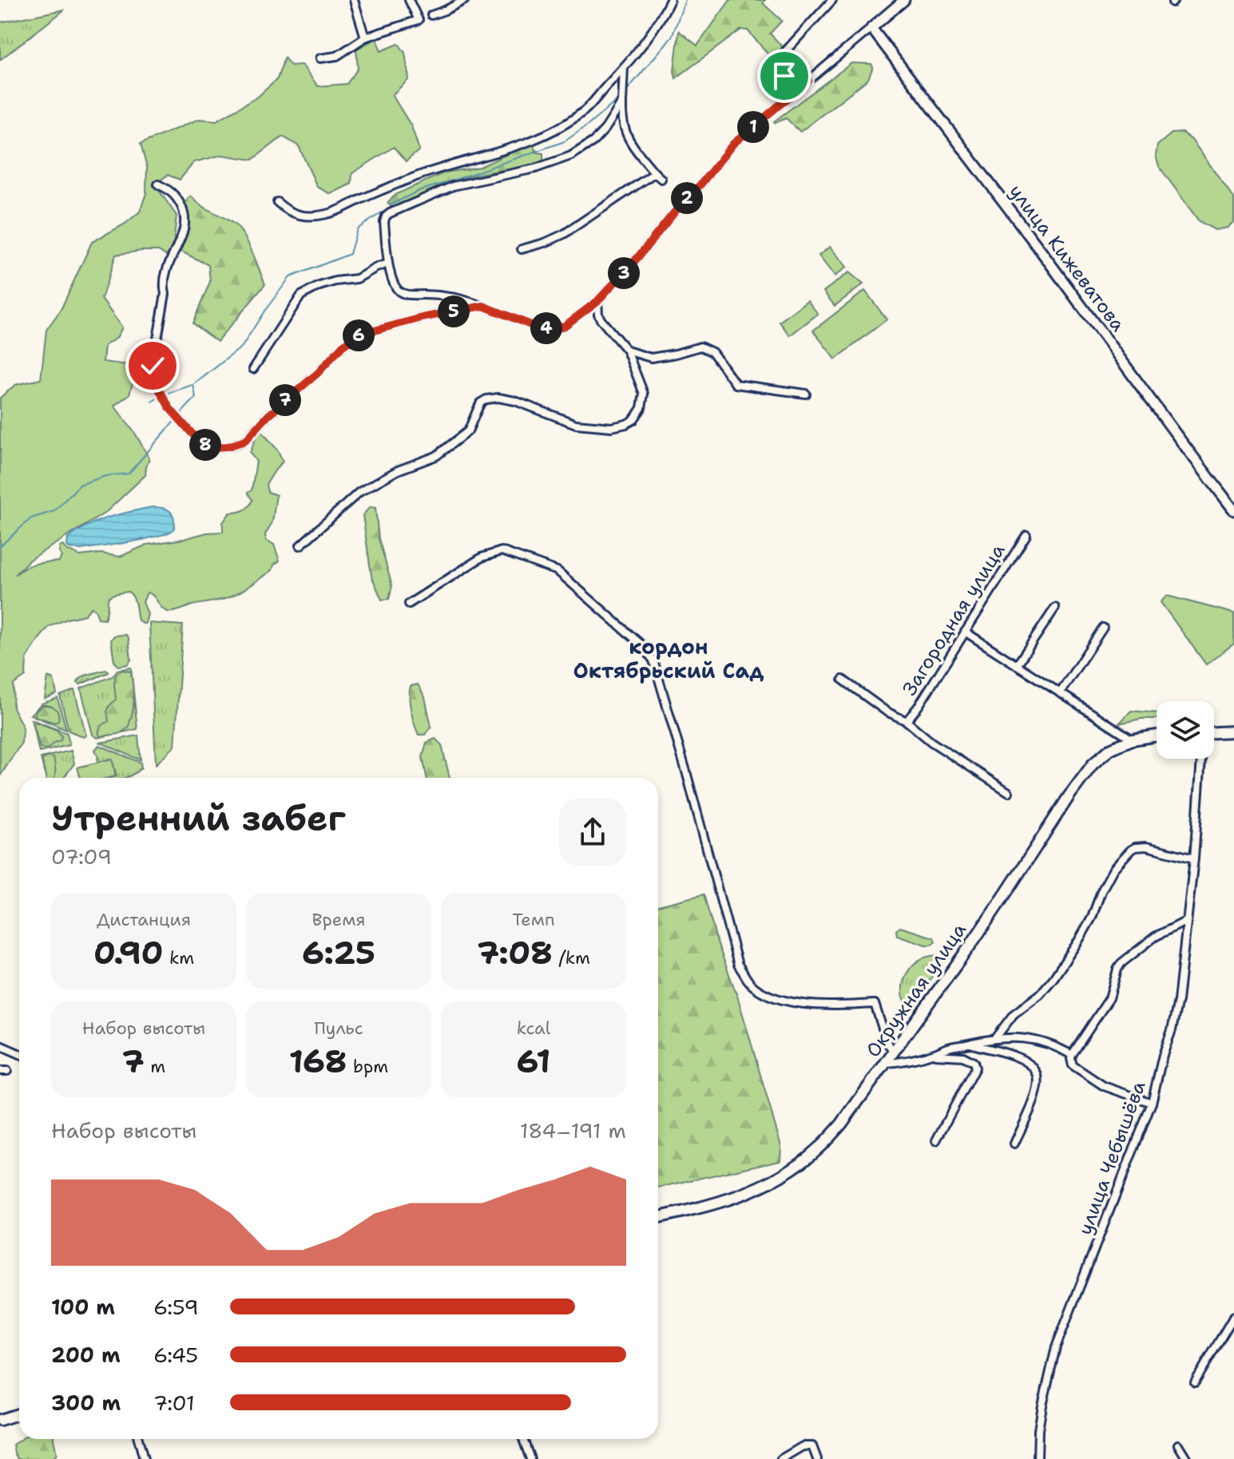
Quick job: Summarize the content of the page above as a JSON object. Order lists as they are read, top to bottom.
{
  "streets": {
    "main road": ["улица Кижеватова", "Окружная улица"],
    "street": ["Загородная улица", "улица Чебышёва"]
  },
  "districts": ["кордон Октябрьский Сад"],
  "page": {
    "pins": [
      "1",
      "2",
      "3",
      "5",
      "4",
      "6",
      "7",
      "8"
    ],
    "heading": ["Утренний забег", "07:09"],
    "stats": [
      ["Дистанция", "0.90 km"],
      ["Время", "6:25"],
      ["Темп", "7:08 /km"],
      ["Набор высоты", "7 m"],
      ["Пульс", "168 bpm"],
      ["kcal", "61"]
    ],
    "chart": ["Набор высоты", "184–191 m"],
    "list": [
      {
        "name": "100 m",
        "note": "6:59"
      },
      {
        "name": "200 m",
        "note": "6:45"
      },
      {
        "name": "300 m",
        "note": "7:01"
      }
    ]
  }
}
